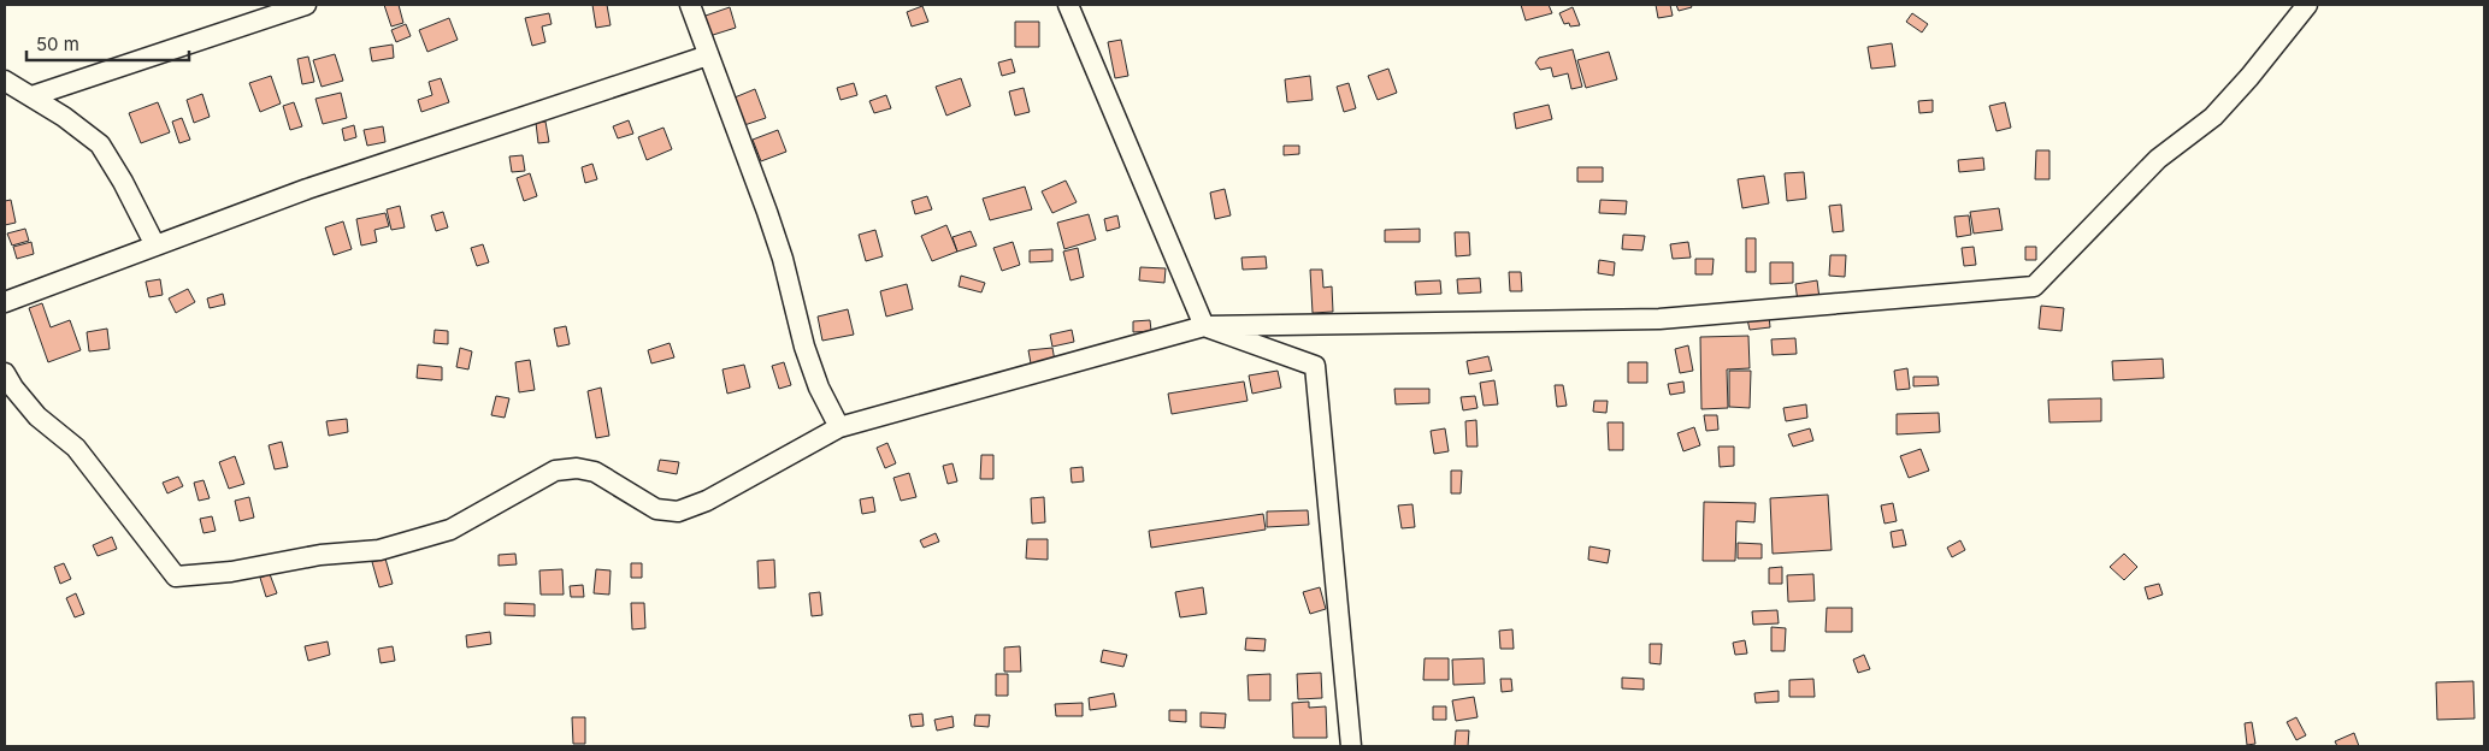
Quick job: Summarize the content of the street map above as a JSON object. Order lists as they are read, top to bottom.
{
  "scale_bar": "50 m"
}
